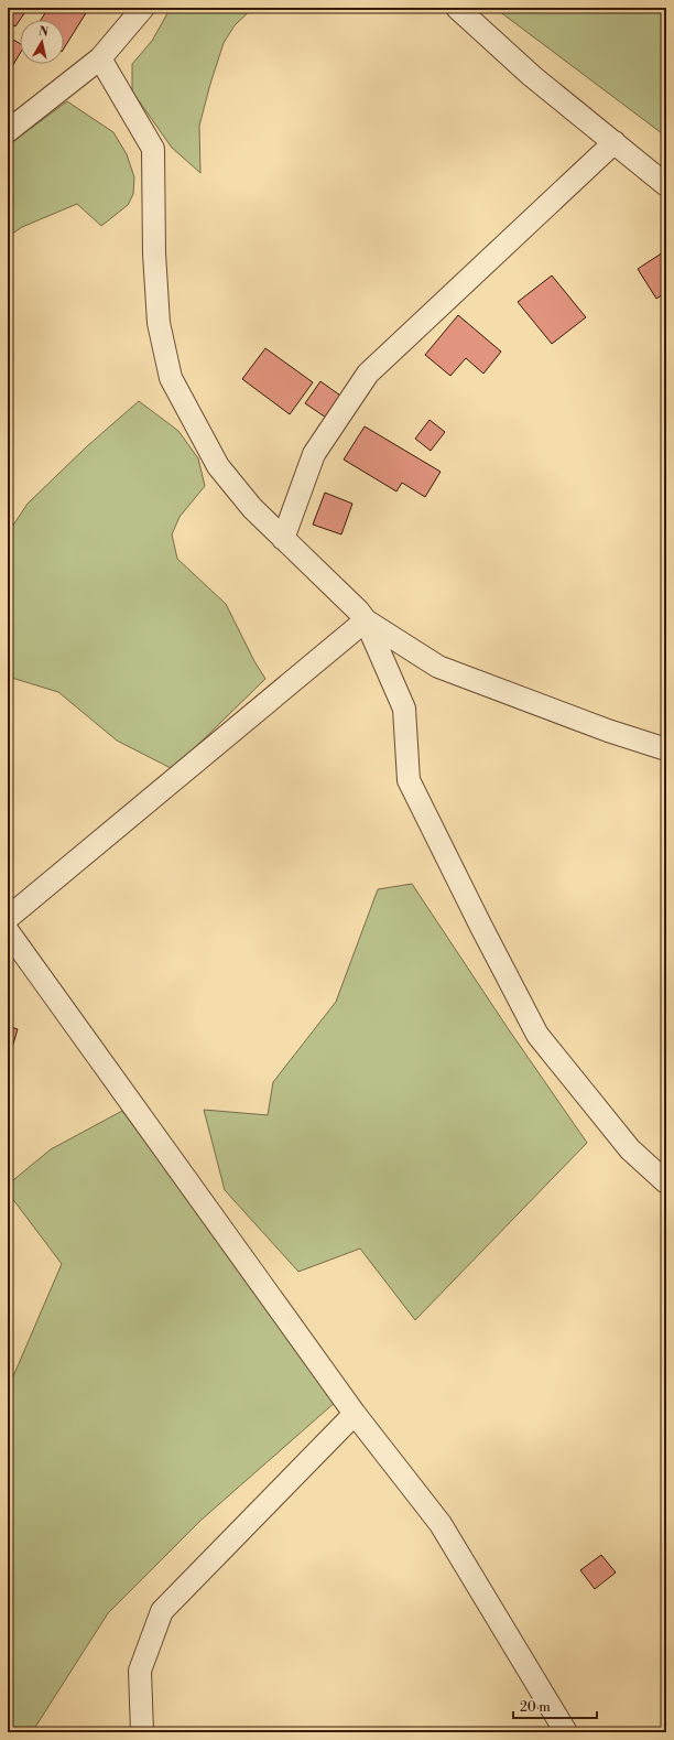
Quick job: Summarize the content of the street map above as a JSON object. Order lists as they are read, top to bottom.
{
  "scale_bar": "20 m",
  "north": "top"
}
